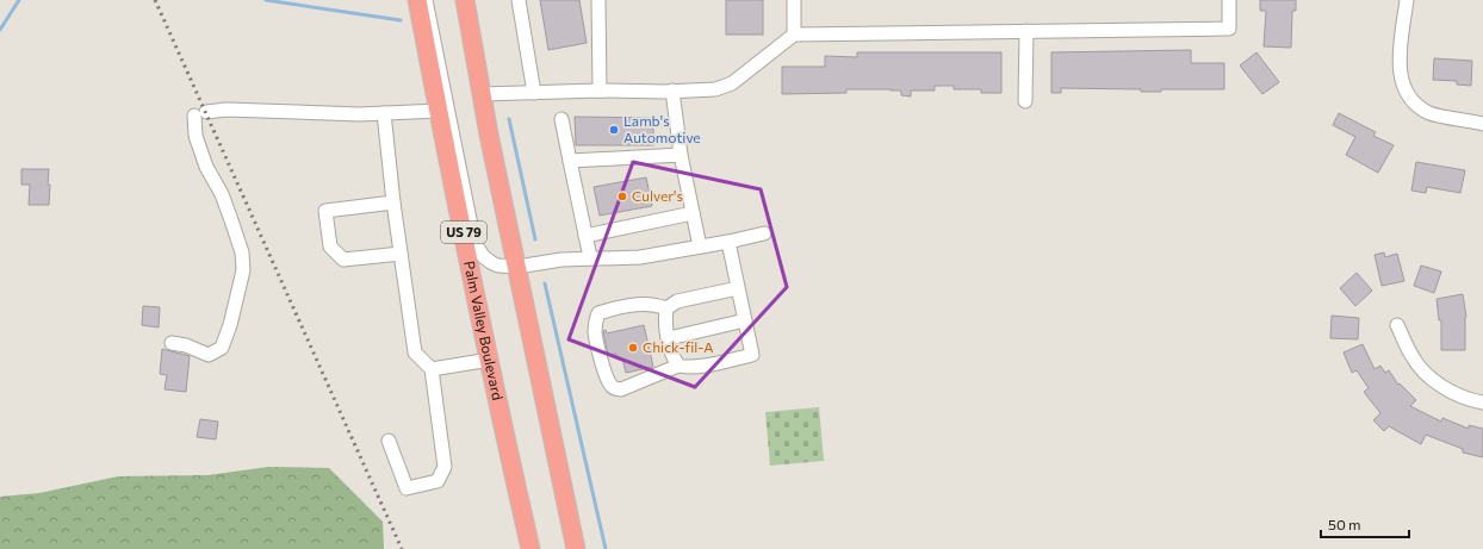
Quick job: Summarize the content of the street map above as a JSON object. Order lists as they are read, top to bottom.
{
  "streets": {
    "highway": ["US 79", "Palm Valley Boulevard"]
  },
  "places": ["Lamb's Automotive", "Culver's", "Chick-fil-A"],
  "scale_bar": "50 m"
}
